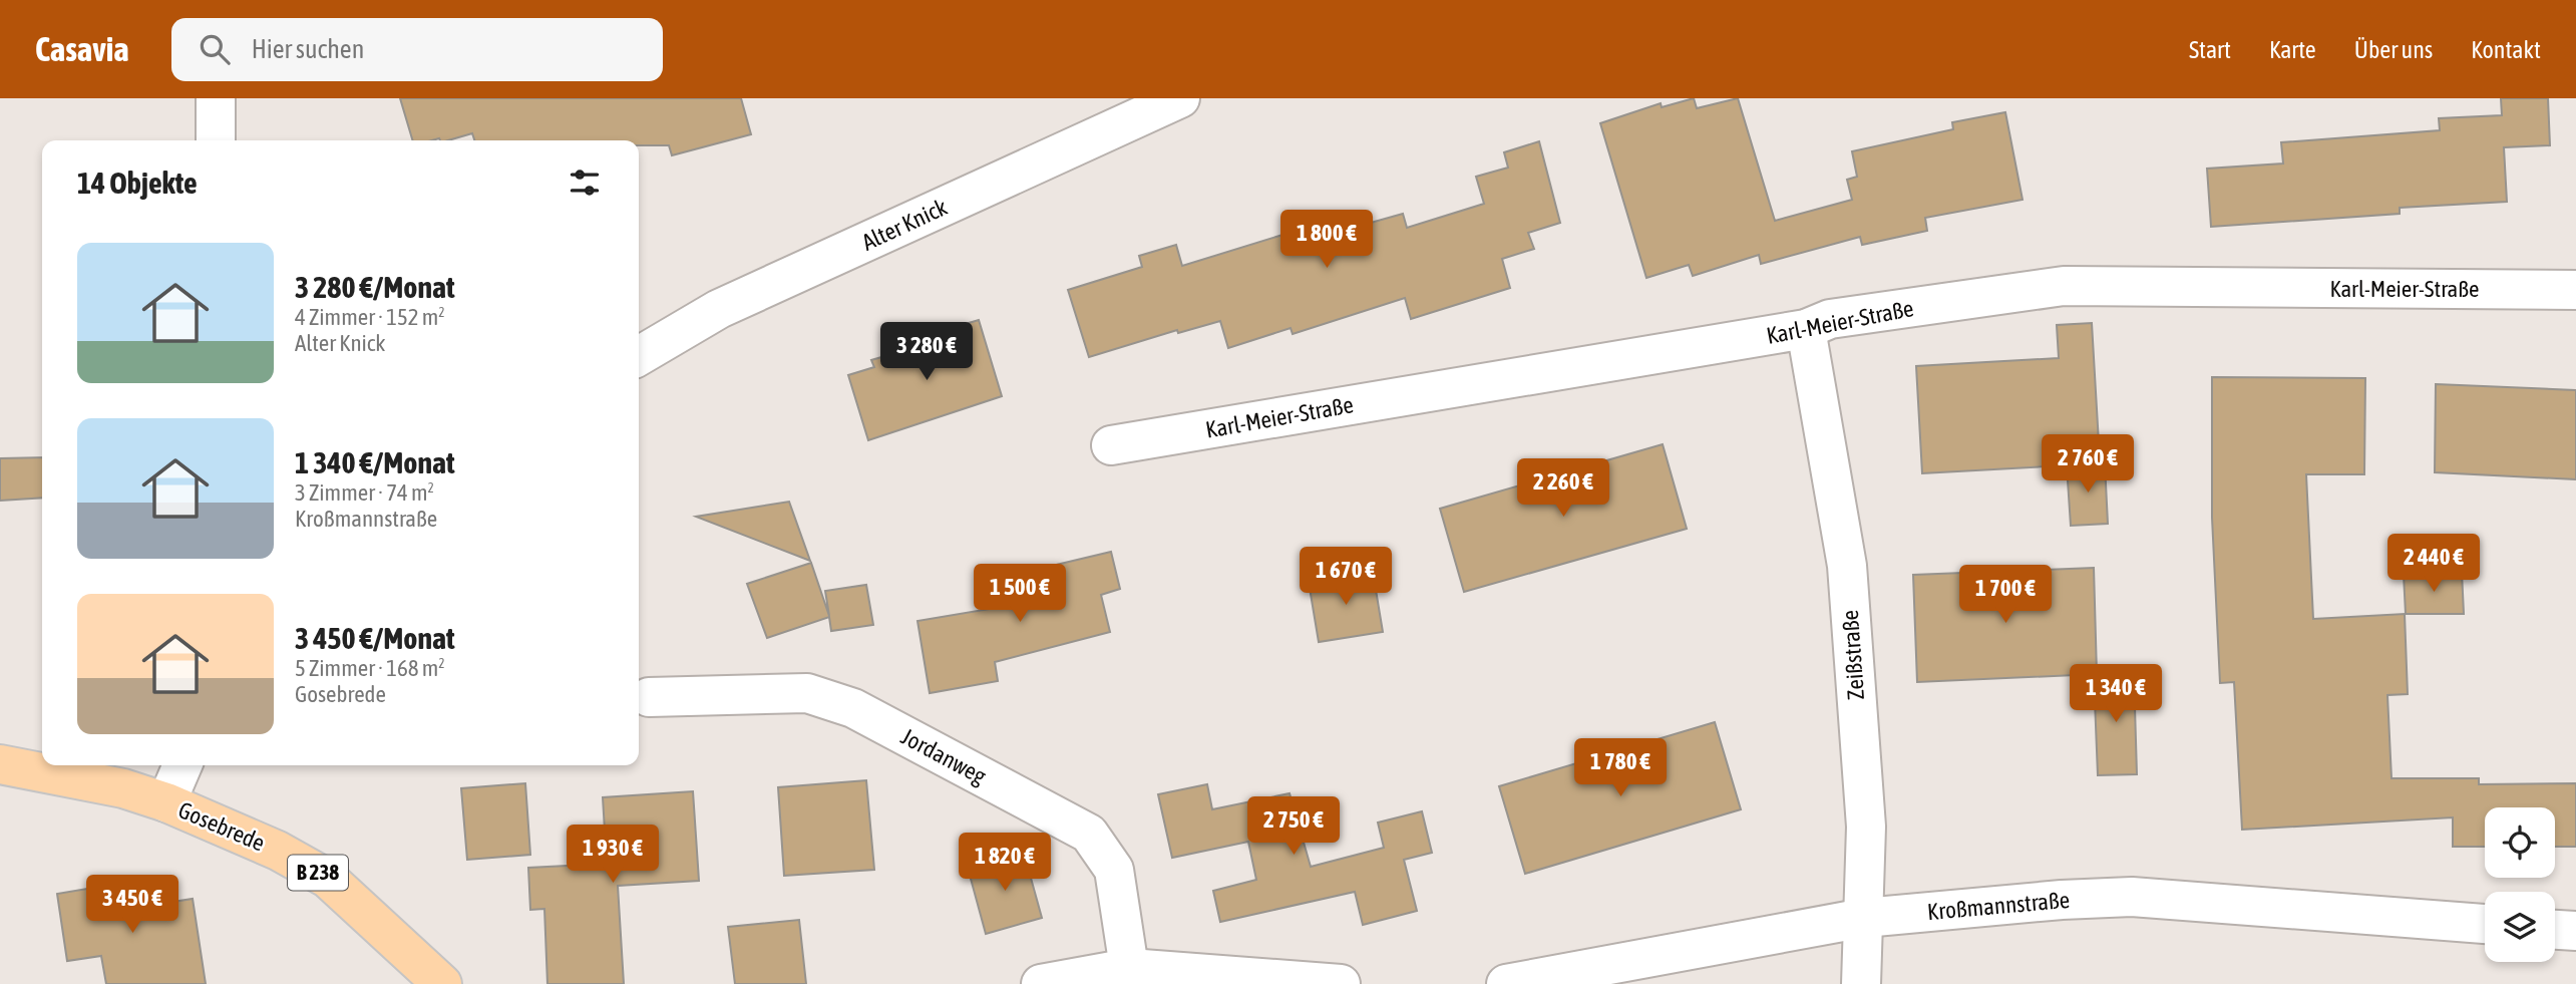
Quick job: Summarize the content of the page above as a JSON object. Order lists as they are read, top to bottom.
{
  "streets": {
    "main road": ["Gosebrede", "B 238"],
    "street": [
      "Alter Knick",
      "Karl-Meier-Straße",
      "Zeißstraße",
      "Jordanweg",
      "Kroßmannstraße"
    ]
  },
  "crossings": [
    ["Karl-Meier-Straße", "Zeißstraße"],
    ["Zeißstraße", "Kroßmannstraße"]
  ],
  "page": {
    "header": "Casavia",
    "search": "Hier suchen",
    "nav": [
      "Start",
      "Karte",
      "Über uns",
      "Kontakt"
    ],
    "heading": "14 Objekte",
    "price": [
      "1 800 €",
      "3 280 €",
      "2 760 €",
      "2 260 €",
      "2 440 €",
      "1 670 €",
      "1 500 €",
      "1 700 €",
      "1 340 €",
      "1 780 €",
      "2 750 €",
      "1 930 €",
      "1 820 €",
      "3 450 €"
    ],
    "list": [
      {
        "name": "3 280 €/Monat",
        "note": "4 Zimmer · 152 m² · Alter Knick"
      },
      {
        "name": "1 340 €/Monat",
        "note": "3 Zimmer · 74 m² · Kroßmannstraße"
      },
      {
        "name": "3 450 €/Monat",
        "note": "5 Zimmer · 168 m² · Gosebrede"
      }
    ]
  }
}
